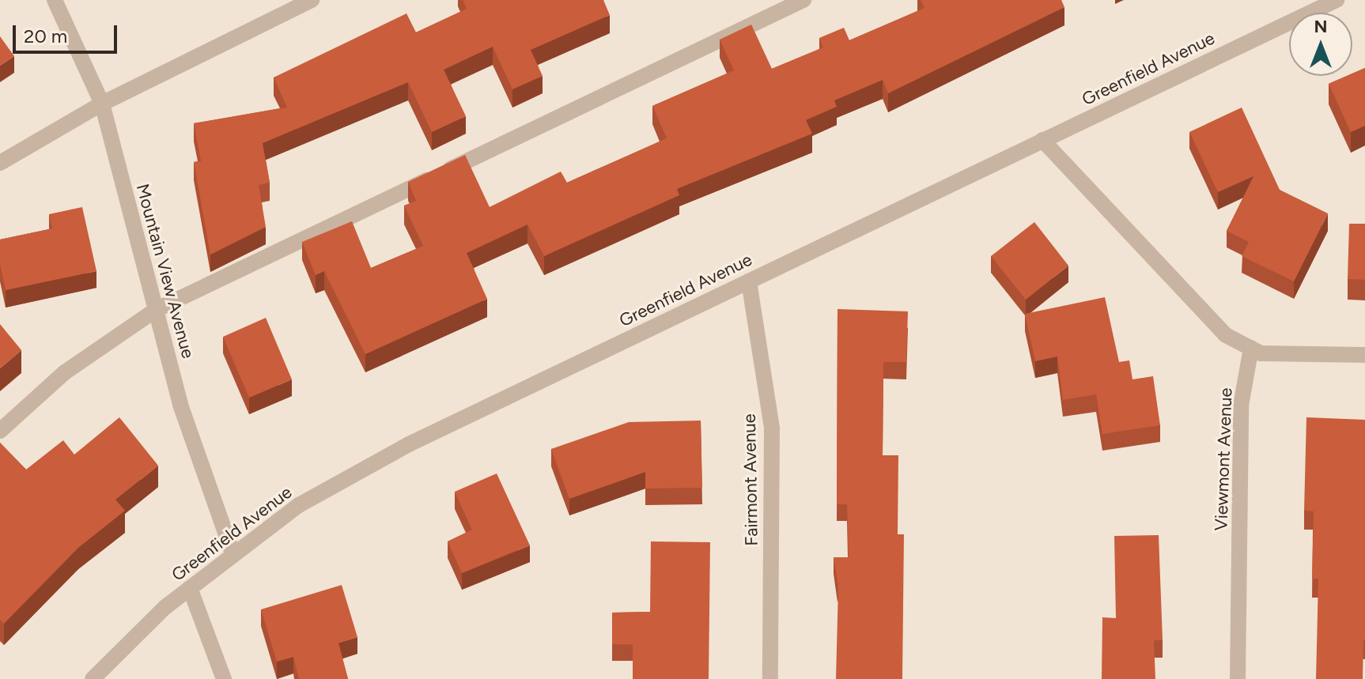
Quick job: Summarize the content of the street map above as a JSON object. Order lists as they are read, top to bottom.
{
  "streets": {
    "street": [
      "Greenfield Avenue",
      "Mountain View Avenue",
      "Viewmont Avenue",
      "Fairmont Avenue"
    ]
  },
  "crossings": [
    ["Greenfield Avenue", "Mountain View Avenue"],
    ["Greenfield Avenue", "Fairmont Avenue"]
  ],
  "scale_bar": "20 m",
  "north": "top"
}
